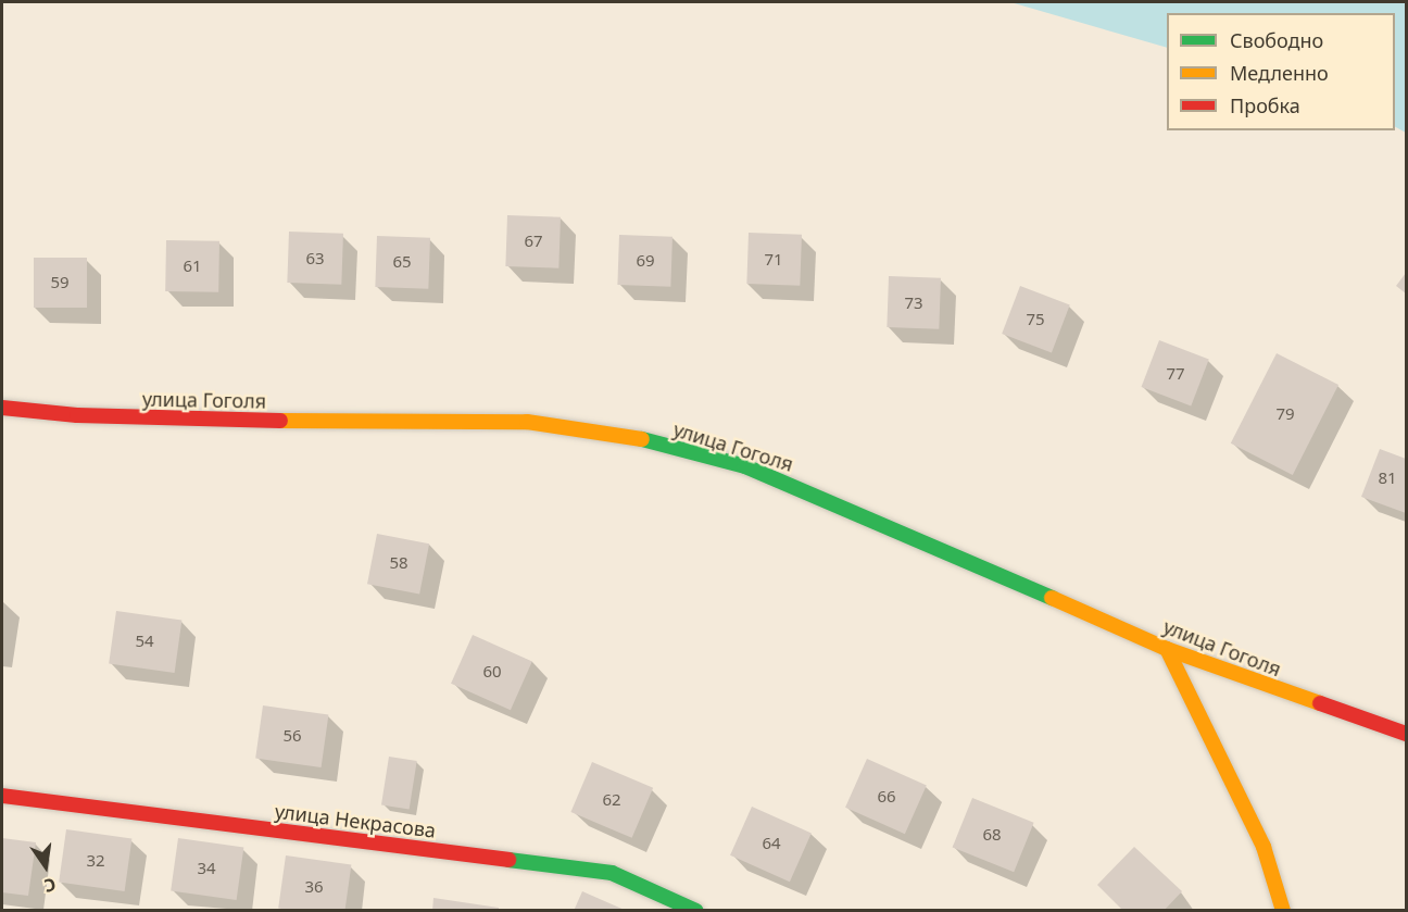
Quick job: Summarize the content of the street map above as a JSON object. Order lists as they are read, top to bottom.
{
  "streets": {
    "street": ["улица Гоголя", "улица Некрасова"]
  },
  "house_numbers": [
    "67",
    "63",
    "71",
    "69",
    "65",
    "61",
    "59",
    "73",
    "75",
    "77",
    "79",
    "81",
    "58",
    "54",
    "60",
    "56",
    "66",
    "62",
    "68",
    "64",
    "32",
    "34",
    "36"
  ],
  "legend": ["Свободно", "Медленно", "Пробка"],
  "north": "bottom"
}
